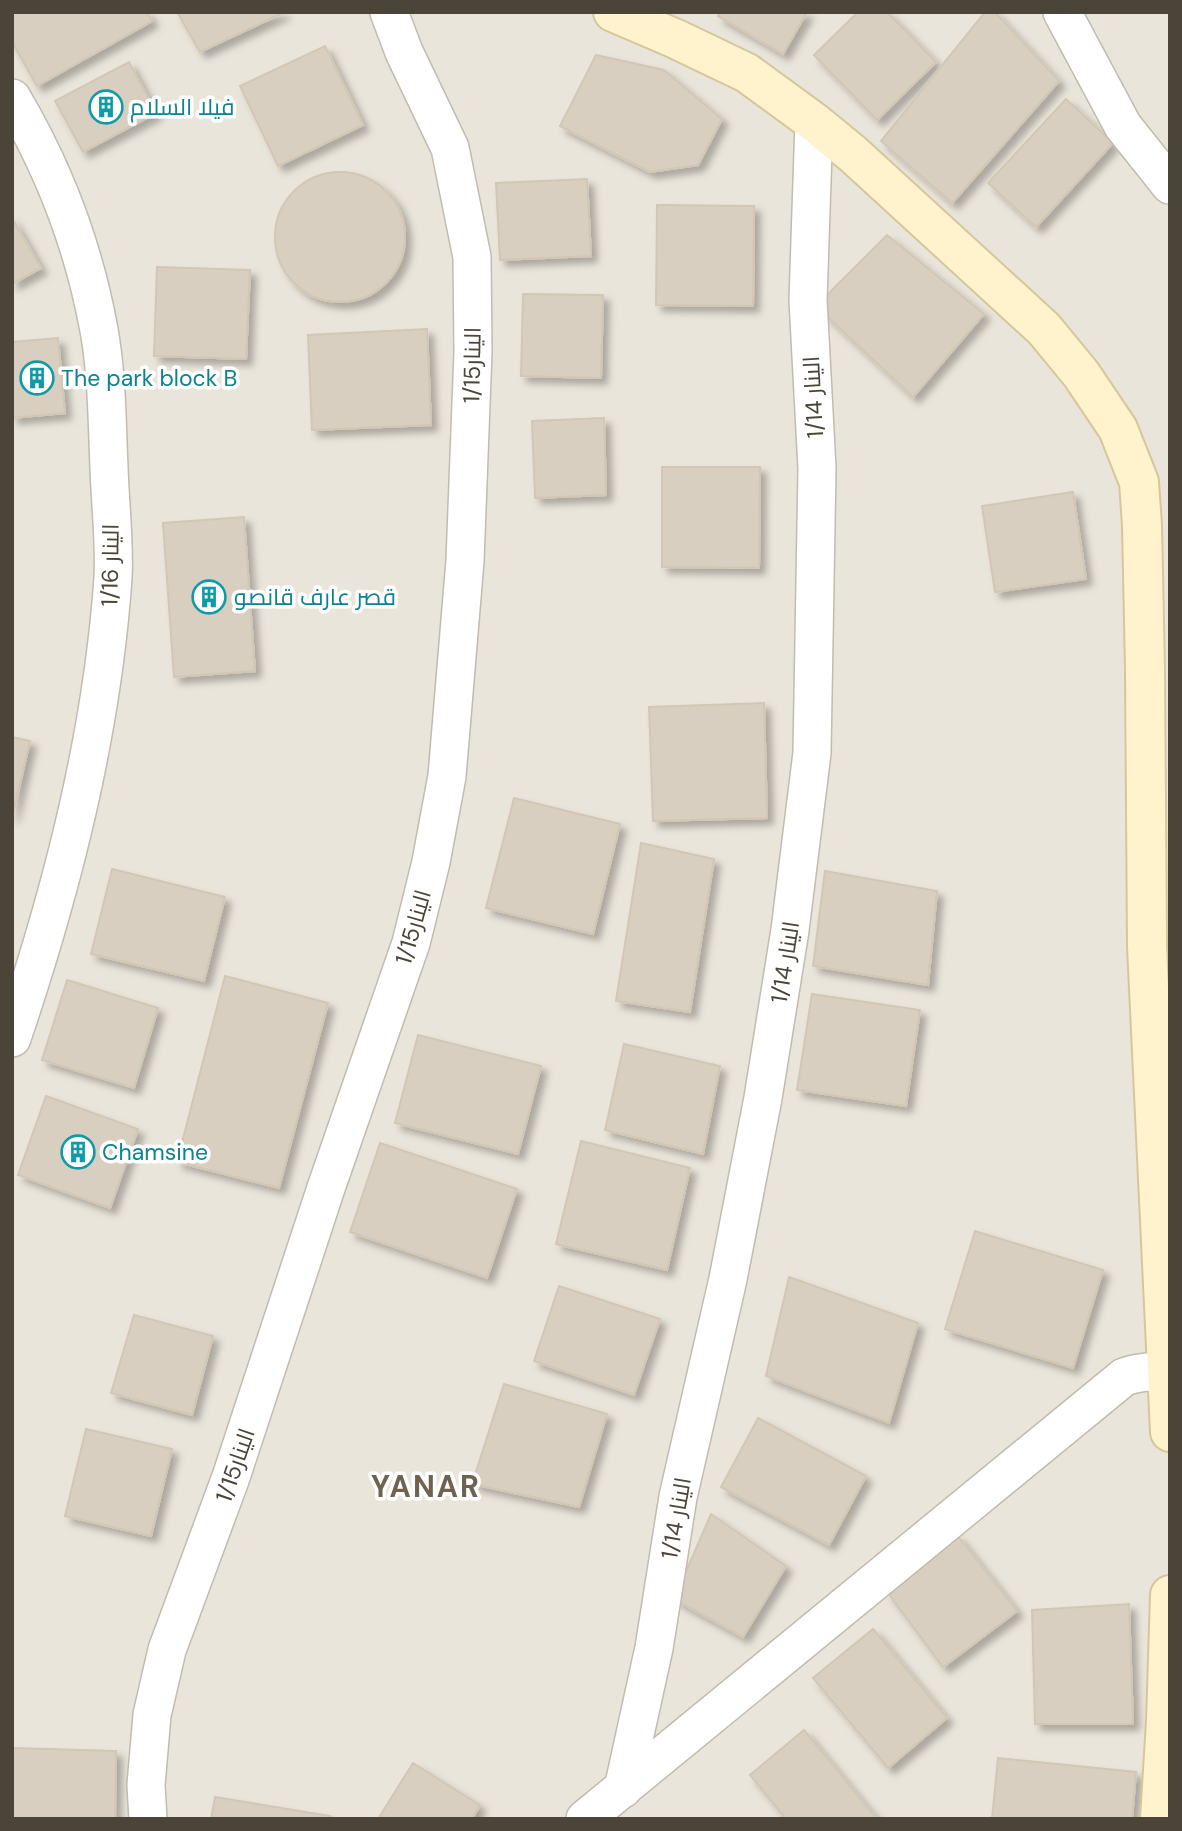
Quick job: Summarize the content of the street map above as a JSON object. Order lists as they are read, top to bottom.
{
  "streets": {
    "street": ["الينار1/15", "الينار 1/14", "الينار 1/16"]
  },
  "districts": ["YANAR"],
  "places": {
    "building": [
      "فيلا السلام",
      "The park block B",
      "قصر عارف قانصو",
      "Chamsine"
    ]
  }
}
